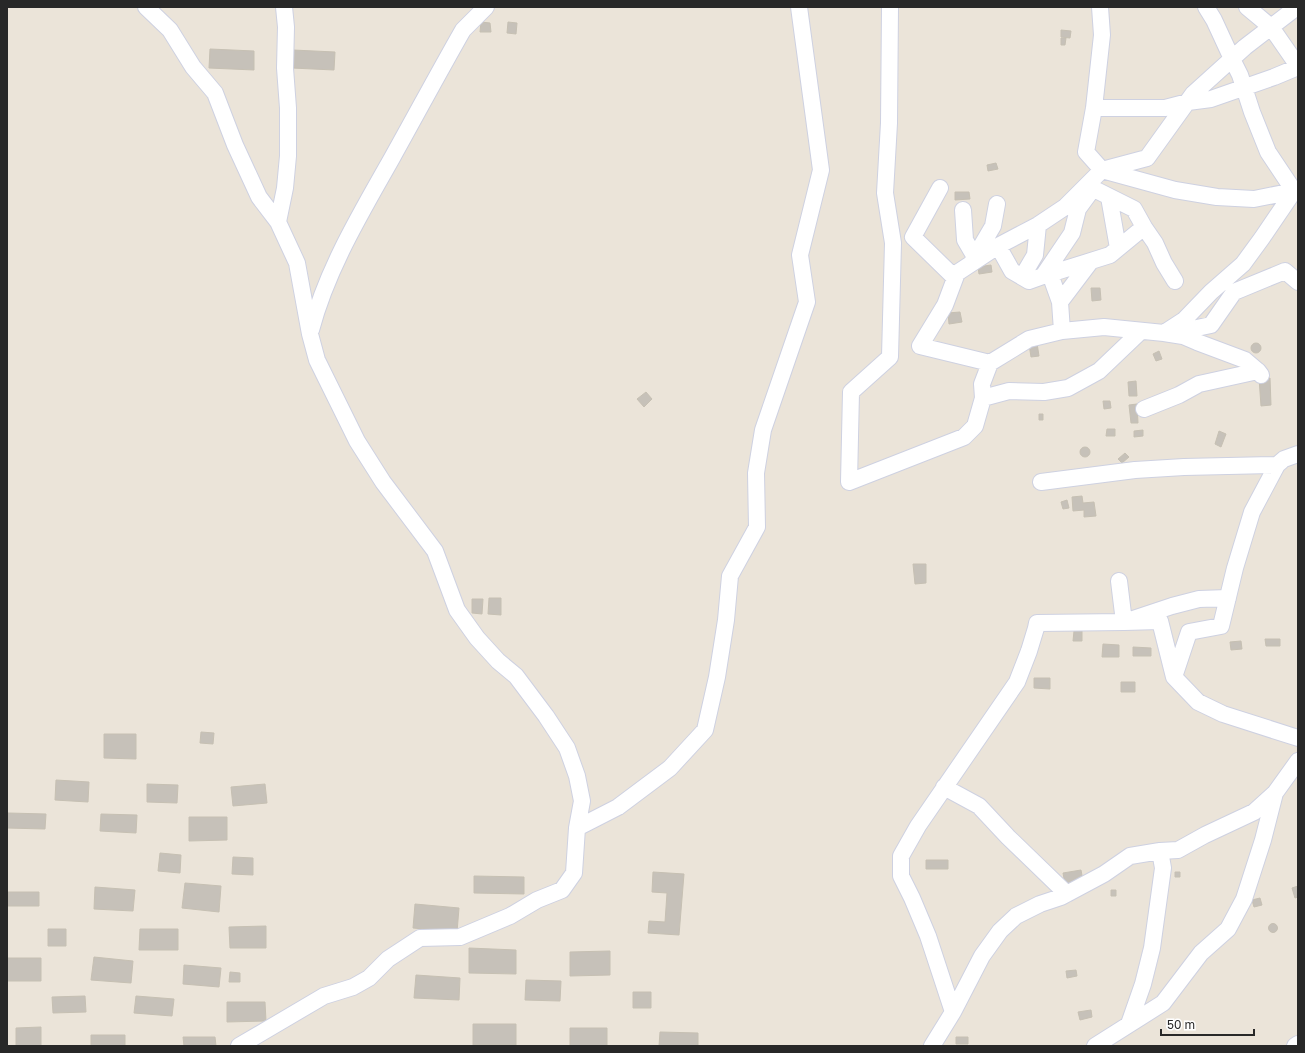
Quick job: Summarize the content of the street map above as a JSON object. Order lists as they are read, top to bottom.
{
  "scale_bar": "50 m"
}
